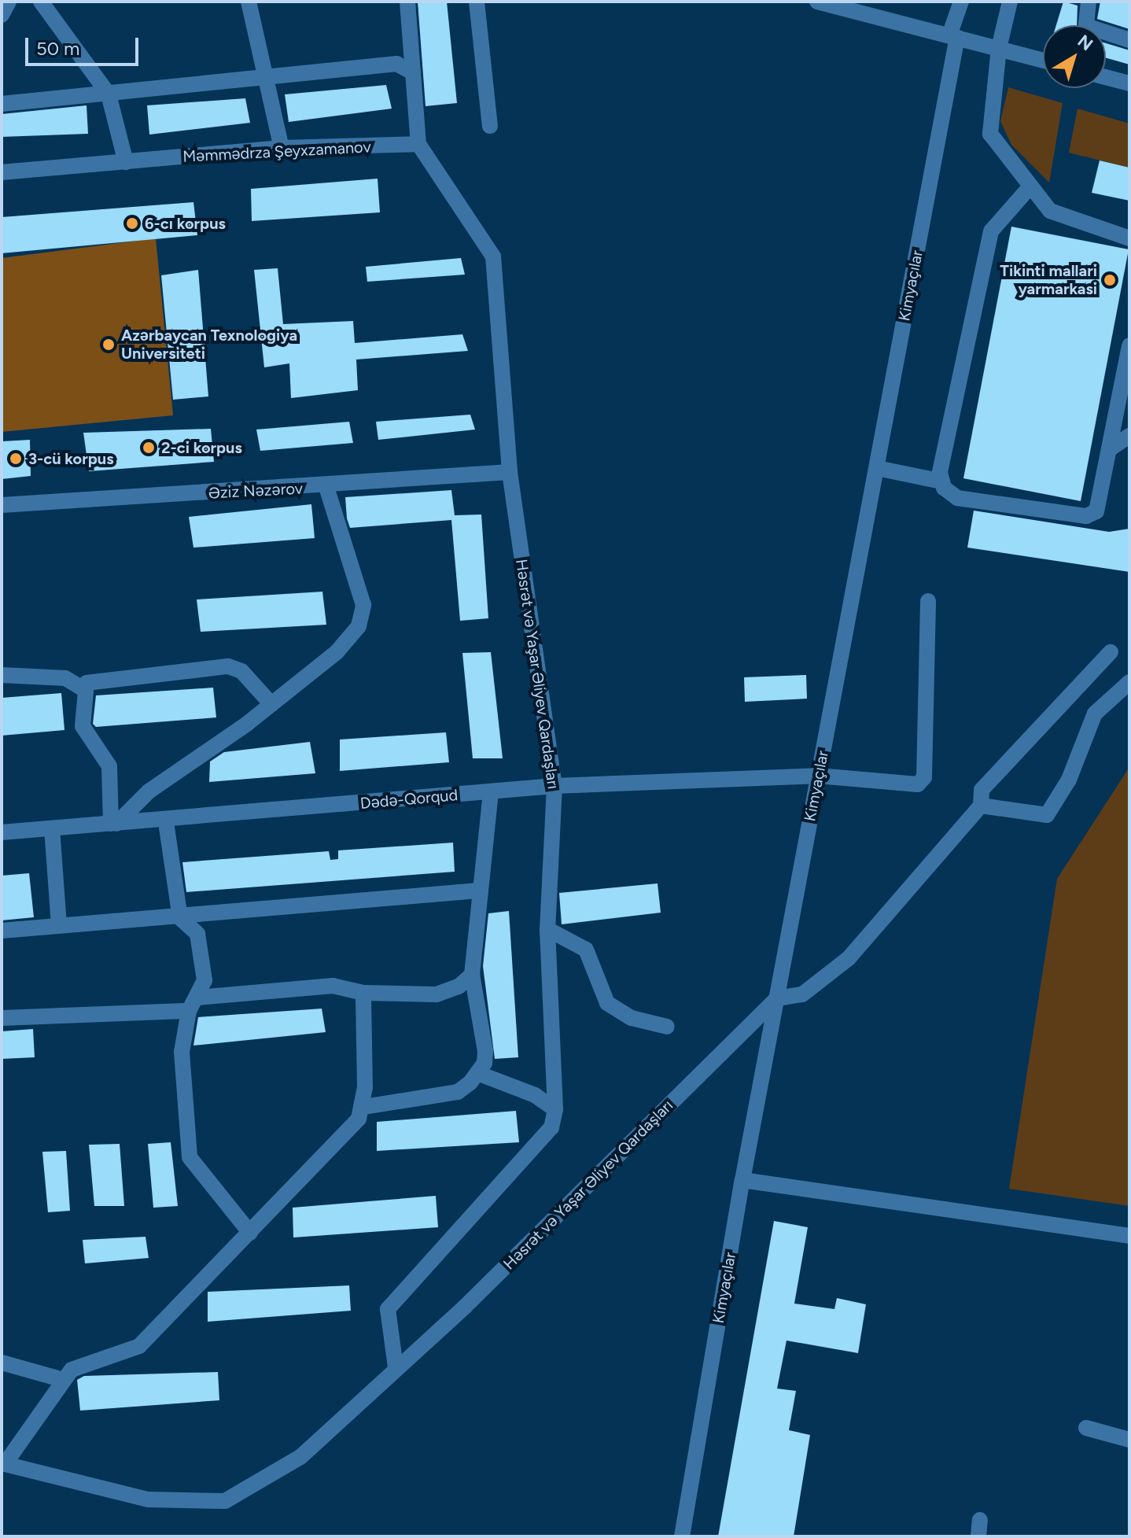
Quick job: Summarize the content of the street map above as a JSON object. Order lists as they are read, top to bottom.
{
  "streets": {
    "street": [
      "Məmmədrza Şeyxzamanov",
      "Kimyaçılar",
      "Əziz Nəzərov",
      "Həsrət və Yaşar Əliyev Qardaşları",
      "Dədə-Qorqud"
    ]
  },
  "crossings": [
    ["Məmmədrza Şeyxzamanov", "Həsrət və Yaşar Əliyev Qardaşları"],
    ["Kimyaçılar", "Həsrət və Yaşar Əliyev Qardaşları"],
    ["Kimyaçılar", "Dədə-Qorqud"],
    ["Əziz Nəzərov", "Həsrət və Yaşar Əliyev Qardaşları"],
    ["Həsrət və Yaşar Əliyev Qardaşları", "Dədə-Qorqud"]
  ],
  "places": [
    "6-cı korpus",
    "Tikinti mallari yarmarkasi",
    "Azərbaycan Texnologiya Universiteti",
    "2-ci korpus",
    "3-cü korpus"
  ],
  "scale_bar": "50 m",
  "north": "top right"
}
